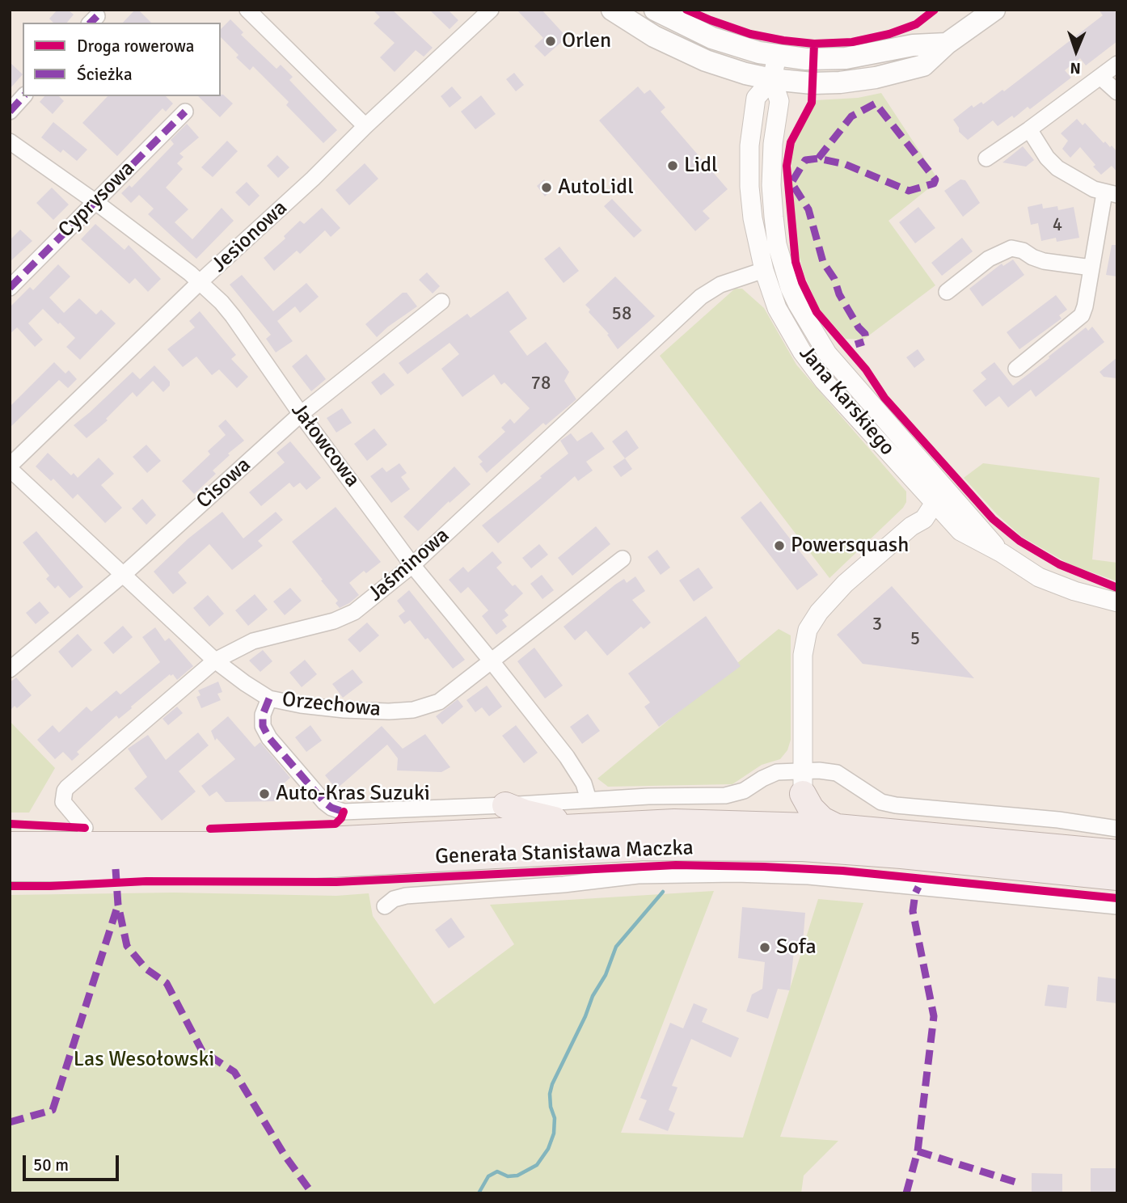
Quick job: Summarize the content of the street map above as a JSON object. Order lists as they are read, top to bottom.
{
  "streets": {
    "highway": ["Generała Stanisława Maczka"],
    "street": [
      "Cyprysowa",
      "Jesionowa",
      "Jana Karskiego",
      "Jałowcowa",
      "Cisowa",
      "Jaśminowa",
      "Orzechowa"
    ]
  },
  "crossings": [
    ["Cyprysowa", "Jałowcowa"],
    ["Jesionowa", "Jałowcowa"],
    ["Jesionowa", "Orzechowa"],
    ["Jana Karskiego", "Jaśminowa"],
    ["Jałowcowa", "Cisowa"],
    ["Jałowcowa", "Jaśminowa"],
    ["Jałowcowa", "Orzechowa"],
    ["Cisowa", "Orzechowa"],
    ["Jaśminowa", "Orzechowa"]
  ],
  "parks": ["Las Wesołowski"],
  "places": [
    "Orlen",
    "Lidl",
    "AutoLidl",
    "Powersquash",
    "Auto-Kras Suzuki",
    "Sofa"
  ],
  "house_numbers": [
    "4",
    "58",
    "78",
    "3",
    "5"
  ],
  "legend": ["Droga rowerowa", "Ścieżka"],
  "scale_bar": "50 m",
  "north": "bottom"
}
